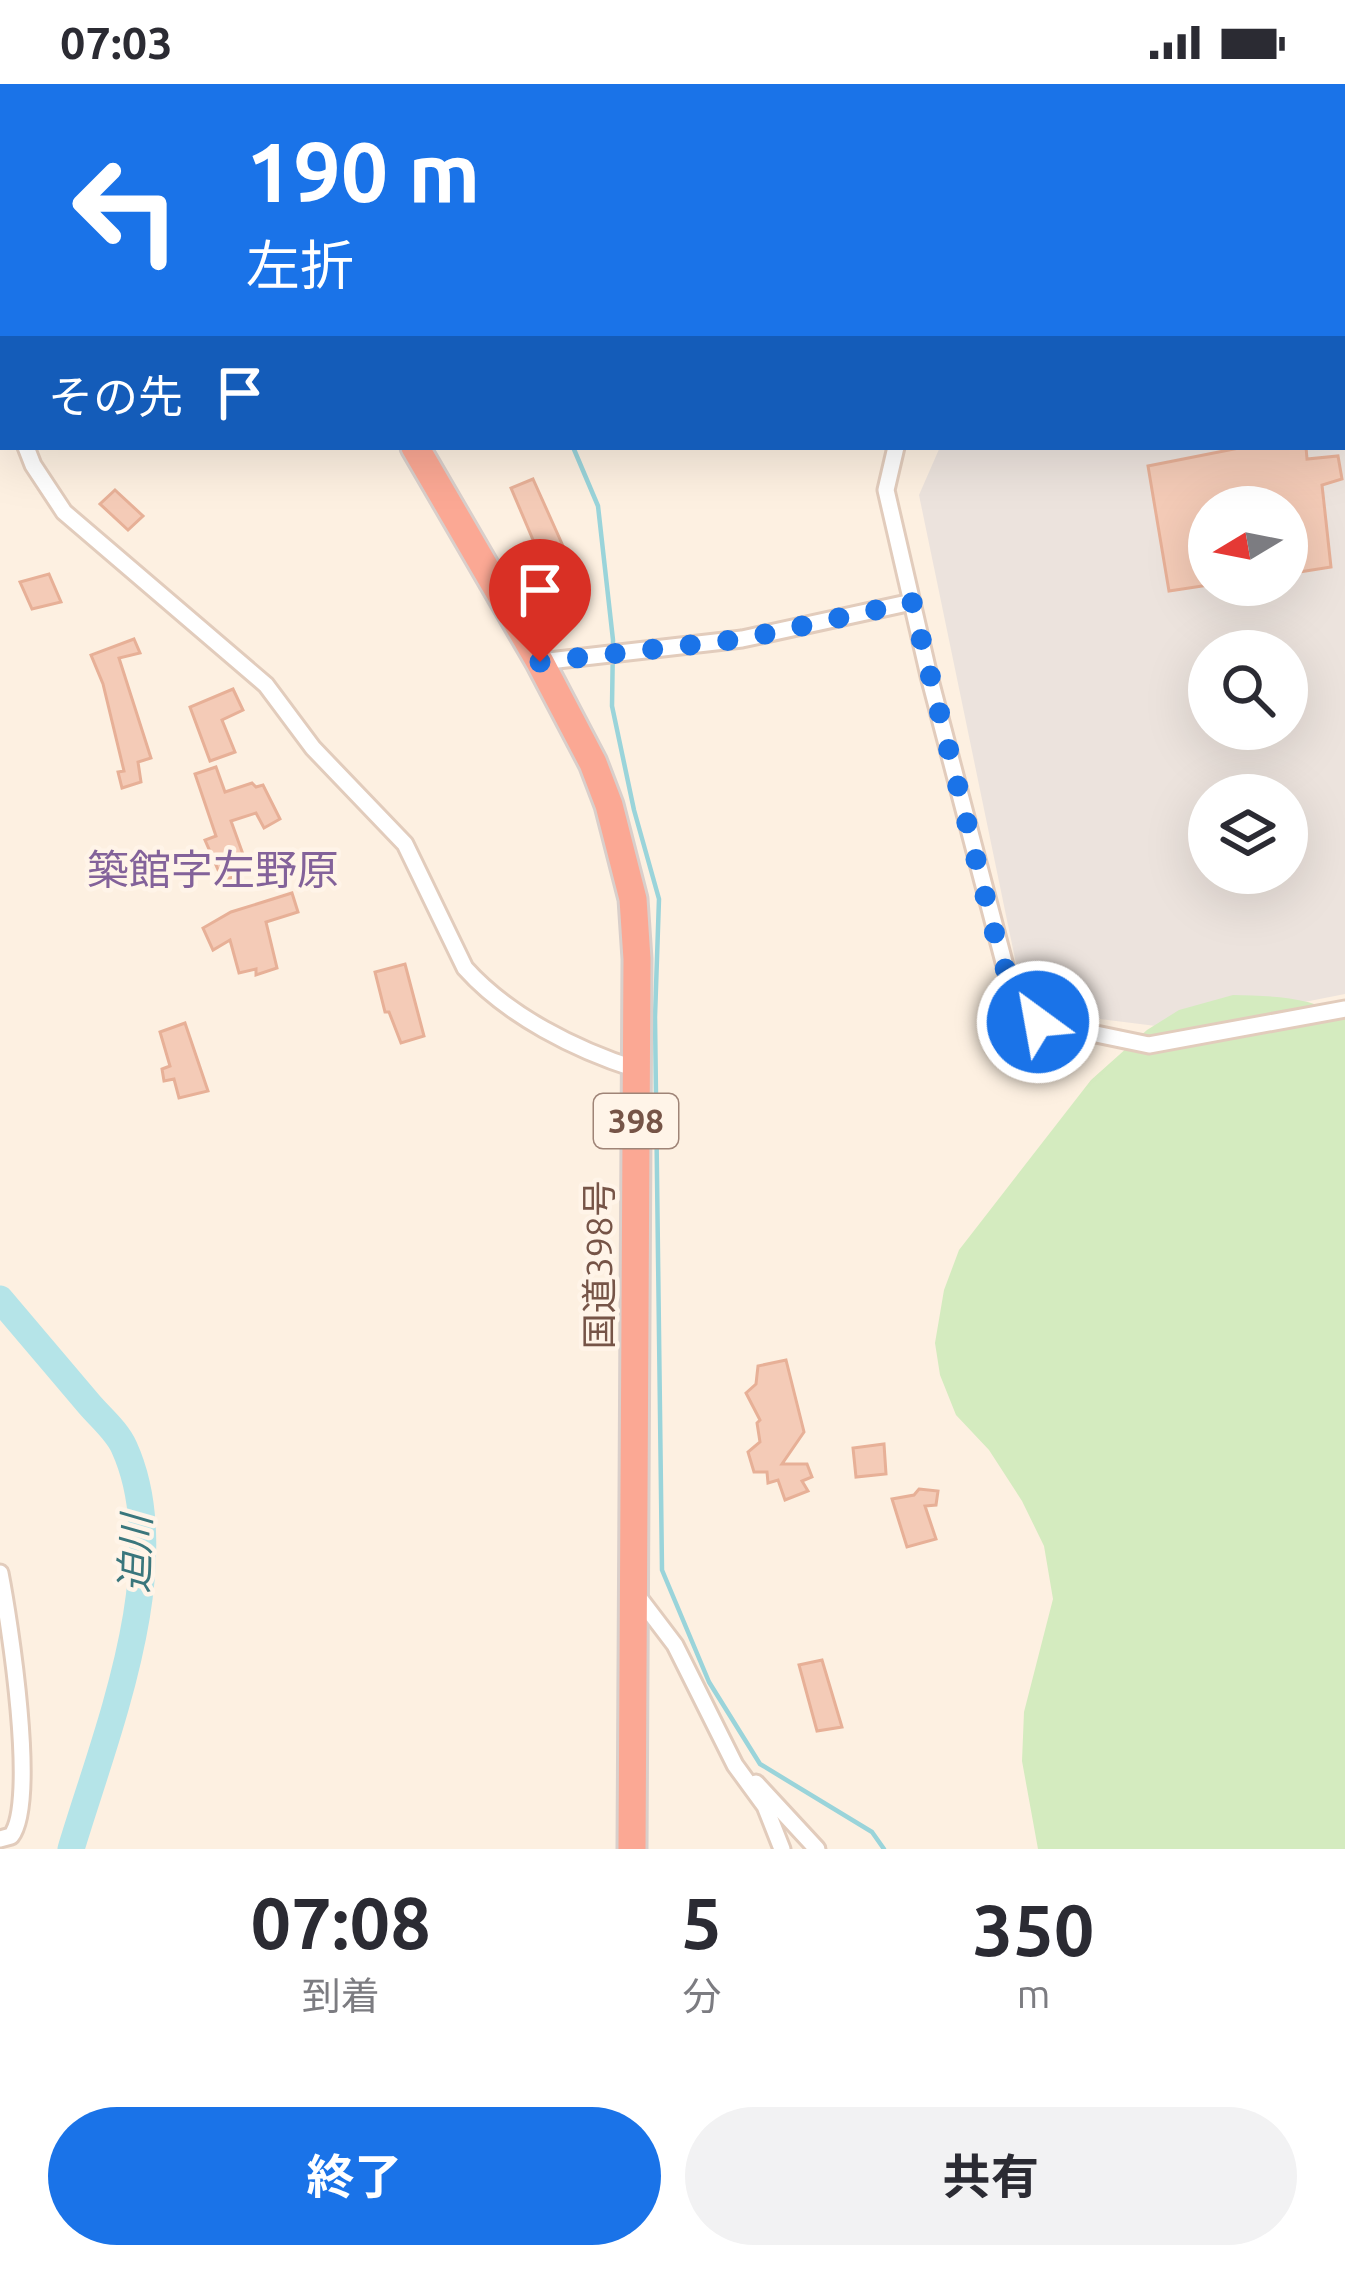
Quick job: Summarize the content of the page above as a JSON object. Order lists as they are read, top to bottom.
{
  "streets": {
    "highway": ["398", "国道398号"]
  },
  "districts": ["築館字左野原"],
  "water": ["迫川"],
  "north": "left",
  "page": {
    "status": "07:03",
    "turn": ["190 m", "左折"],
    "then": "その先",
    "eta": [
      "07:08",
      "到着",
      "5",
      "分",
      "350",
      "m"
    ],
    "buttons": ["終了", "共有"]
  }
}
